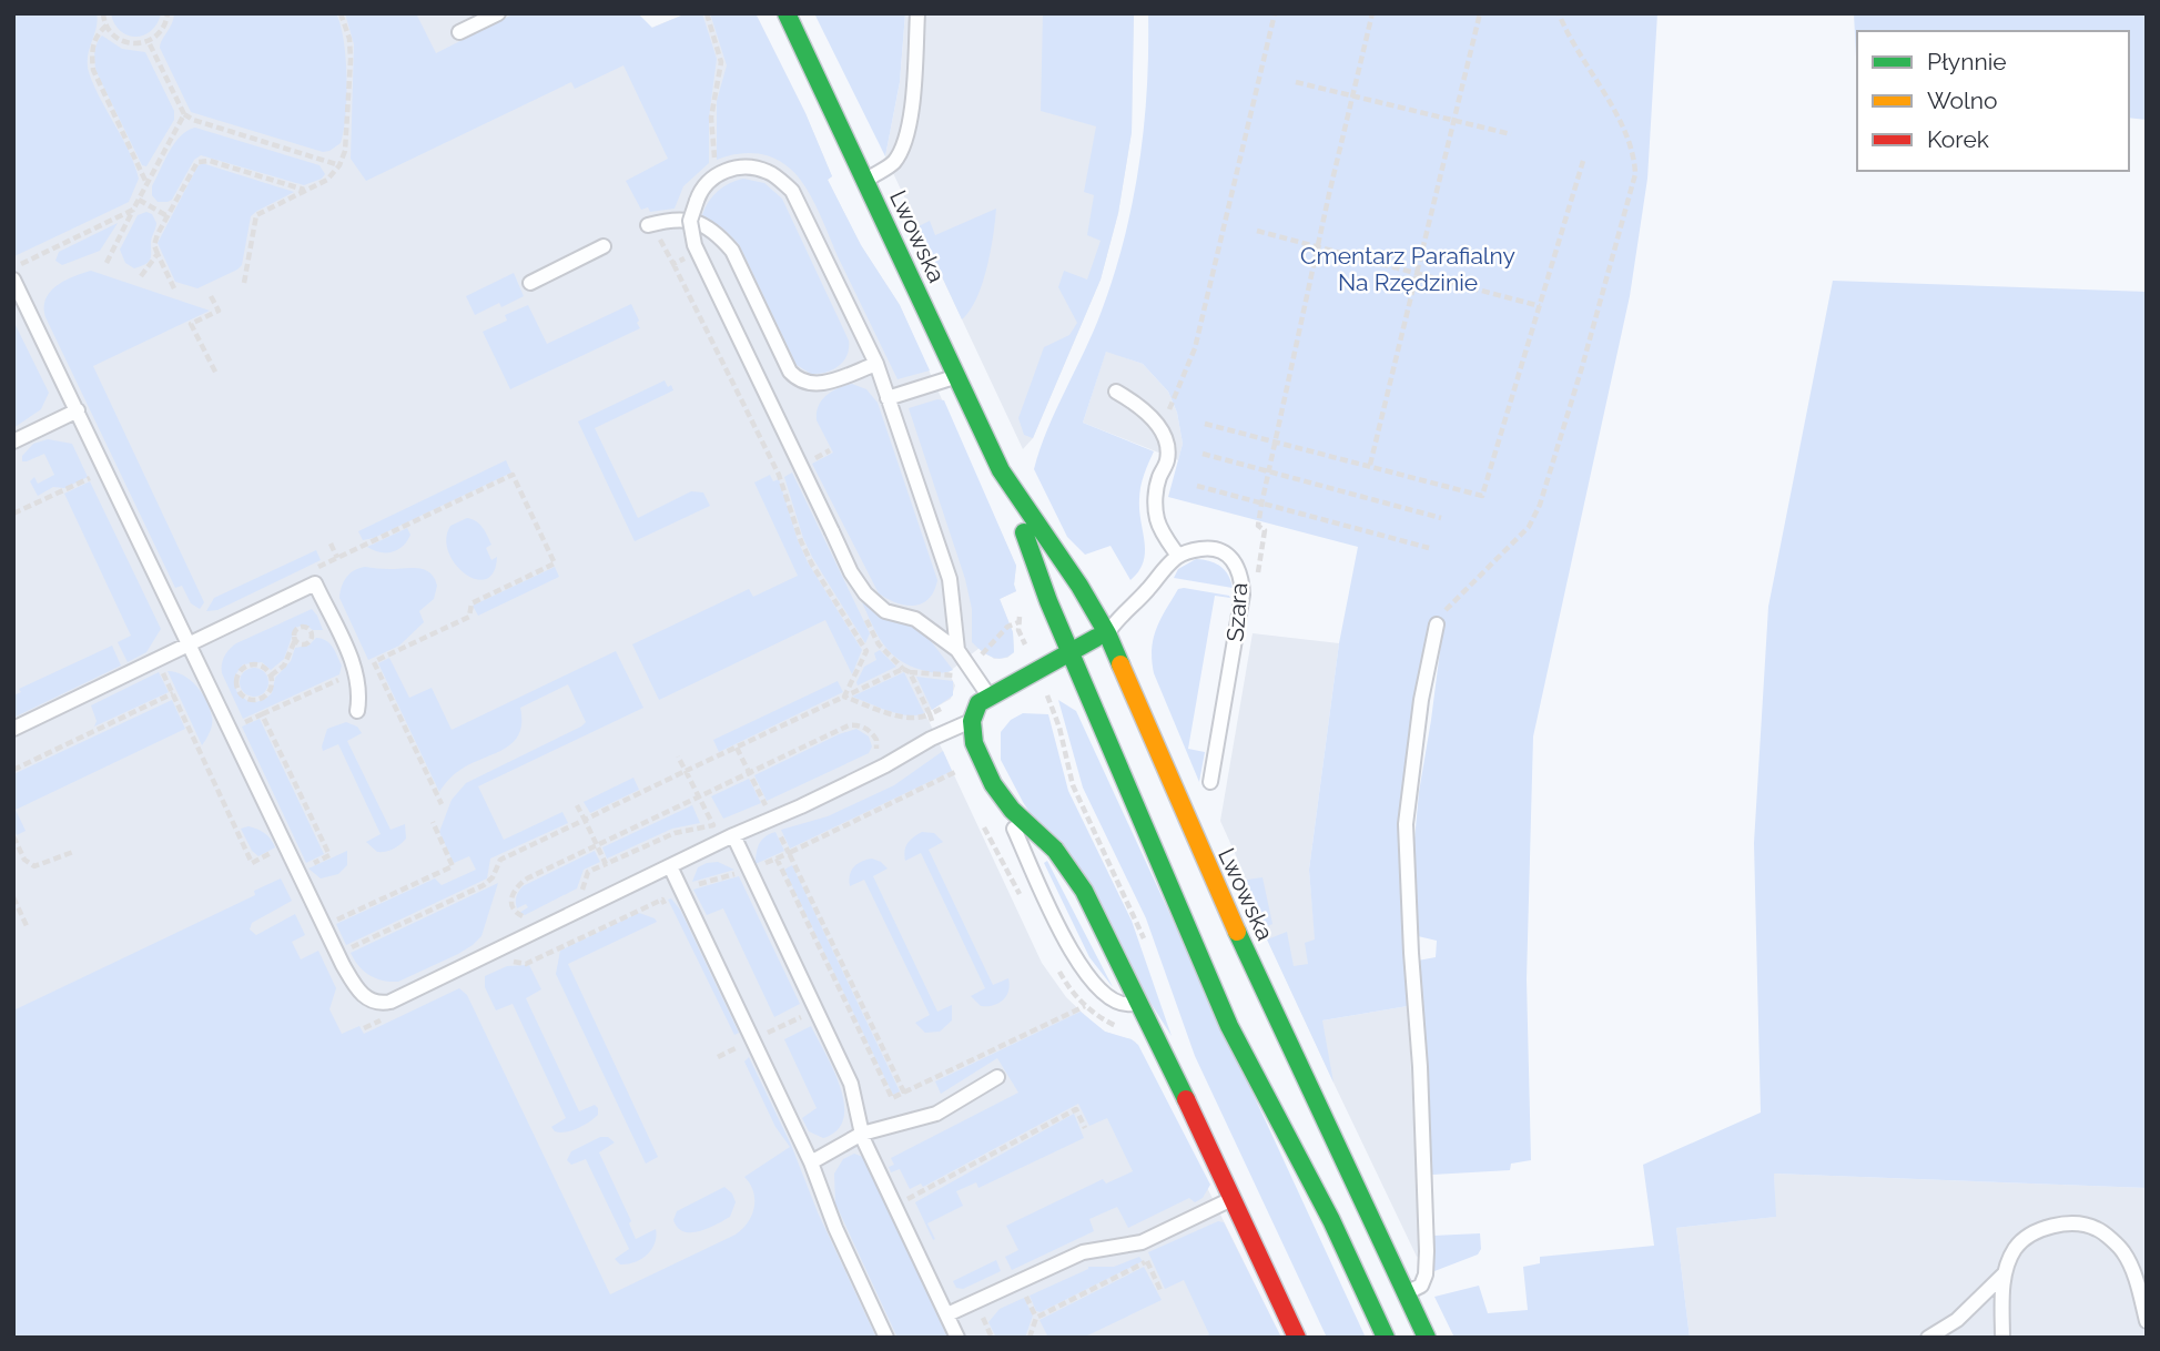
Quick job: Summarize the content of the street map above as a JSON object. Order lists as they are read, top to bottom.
{
  "streets": {
    "main road": ["Lwowska"],
    "lane": ["Szara"]
  },
  "parks": ["Cmentarz Parafialny Na Rzędzinie"],
  "legend": ["Płynnie", "Wolno", "Korek"]
}
